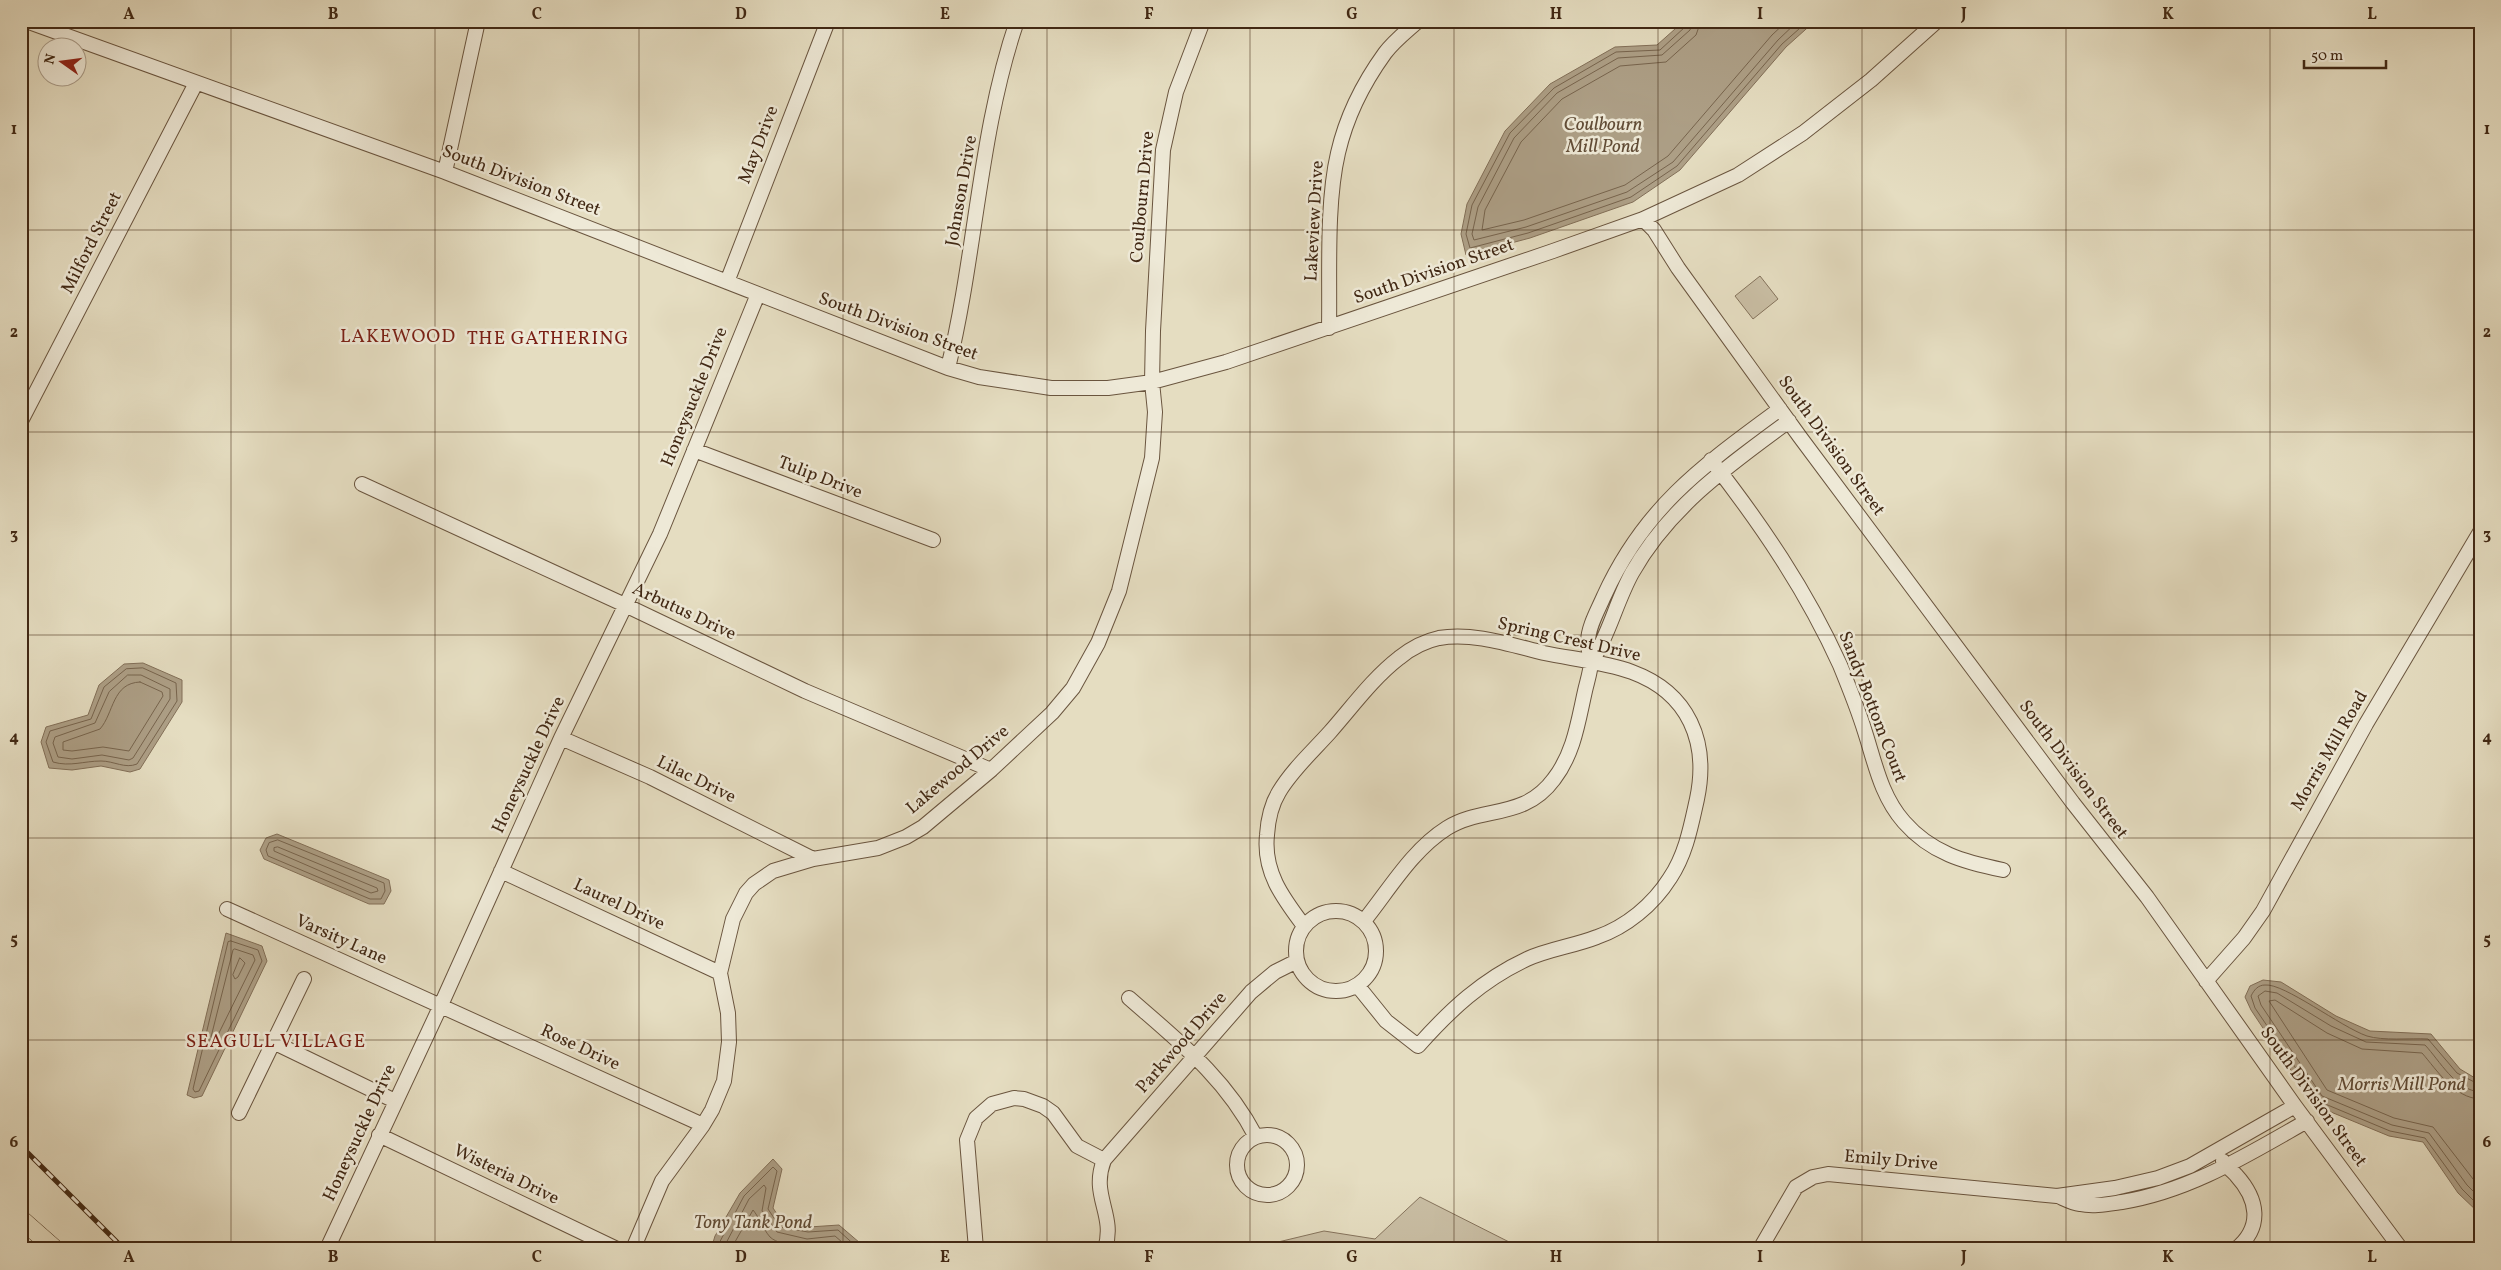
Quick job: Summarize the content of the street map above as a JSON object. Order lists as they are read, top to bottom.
{
  "streets": {
    "street": [
      "May Drive",
      "South Division Street",
      "Johnson Drive",
      "Coulbourn Drive",
      "Lakeview Drive",
      "Milford Street",
      "Honeysuckle Drive",
      "Tulip Drive",
      "Arbutus Drive",
      "Spring Crest Drive",
      "Sandy Bottom Court",
      "Morris Mill Road",
      "Lakewood Drive",
      "Lilac Drive",
      "Laurel Drive",
      "Varsity Lane",
      "Parkwood Drive",
      "Rose Drive",
      "Emily Drive",
      "Wisteria Drive"
    ]
  },
  "crossings": [
    ["May Drive", "South Division Street"],
    ["South Division Street", "Johnson Drive"],
    ["South Division Street", "Coulbourn Drive"],
    ["South Division Street", "Lakeview Drive"],
    ["South Division Street", "Milford Street"],
    ["South Division Street", "Honeysuckle Drive"],
    ["South Division Street", "Morris Mill Road"],
    ["South Division Street", "Lakewood Drive"],
    ["South Division Street", "Emily Drive"],
    ["Coulbourn Drive", "Lakewood Drive"],
    ["Honeysuckle Drive", "Tulip Drive"],
    ["Honeysuckle Drive", "Arbutus Drive"],
    ["Honeysuckle Drive", "Lilac Drive"],
    ["Honeysuckle Drive", "Laurel Drive"],
    ["Honeysuckle Drive", "Varsity Lane"],
    ["Honeysuckle Drive", "Rose Drive"],
    ["Honeysuckle Drive", "Wisteria Drive"],
    ["Arbutus Drive", "Lakewood Drive"],
    ["Spring Crest Drive", "Parkwood Drive"],
    ["Lakewood Drive", "Lilac Drive"],
    ["Lakewood Drive", "Laurel Drive"],
    ["Lakewood Drive", "Rose Drive"],
    ["Varsity Lane", "Rose Drive"]
  ],
  "districts": ["LAKEWOOD", "THE GATHERING", "SEAGULL VILLAGE"],
  "water": ["Coulbourn Mill Pond", "Morris Mill Pond", "Tony Tank Pond"],
  "scale_bar": "50 m",
  "north": "left",
  "grid": {
    "columns": [
      "A",
      "B",
      "C",
      "D",
      "E",
      "F",
      "G",
      "H",
      "I",
      "J",
      "K",
      "L"
    ],
    "rows": [
      "1",
      "2",
      "3",
      "4",
      "5",
      "6"
    ]
  }
}
